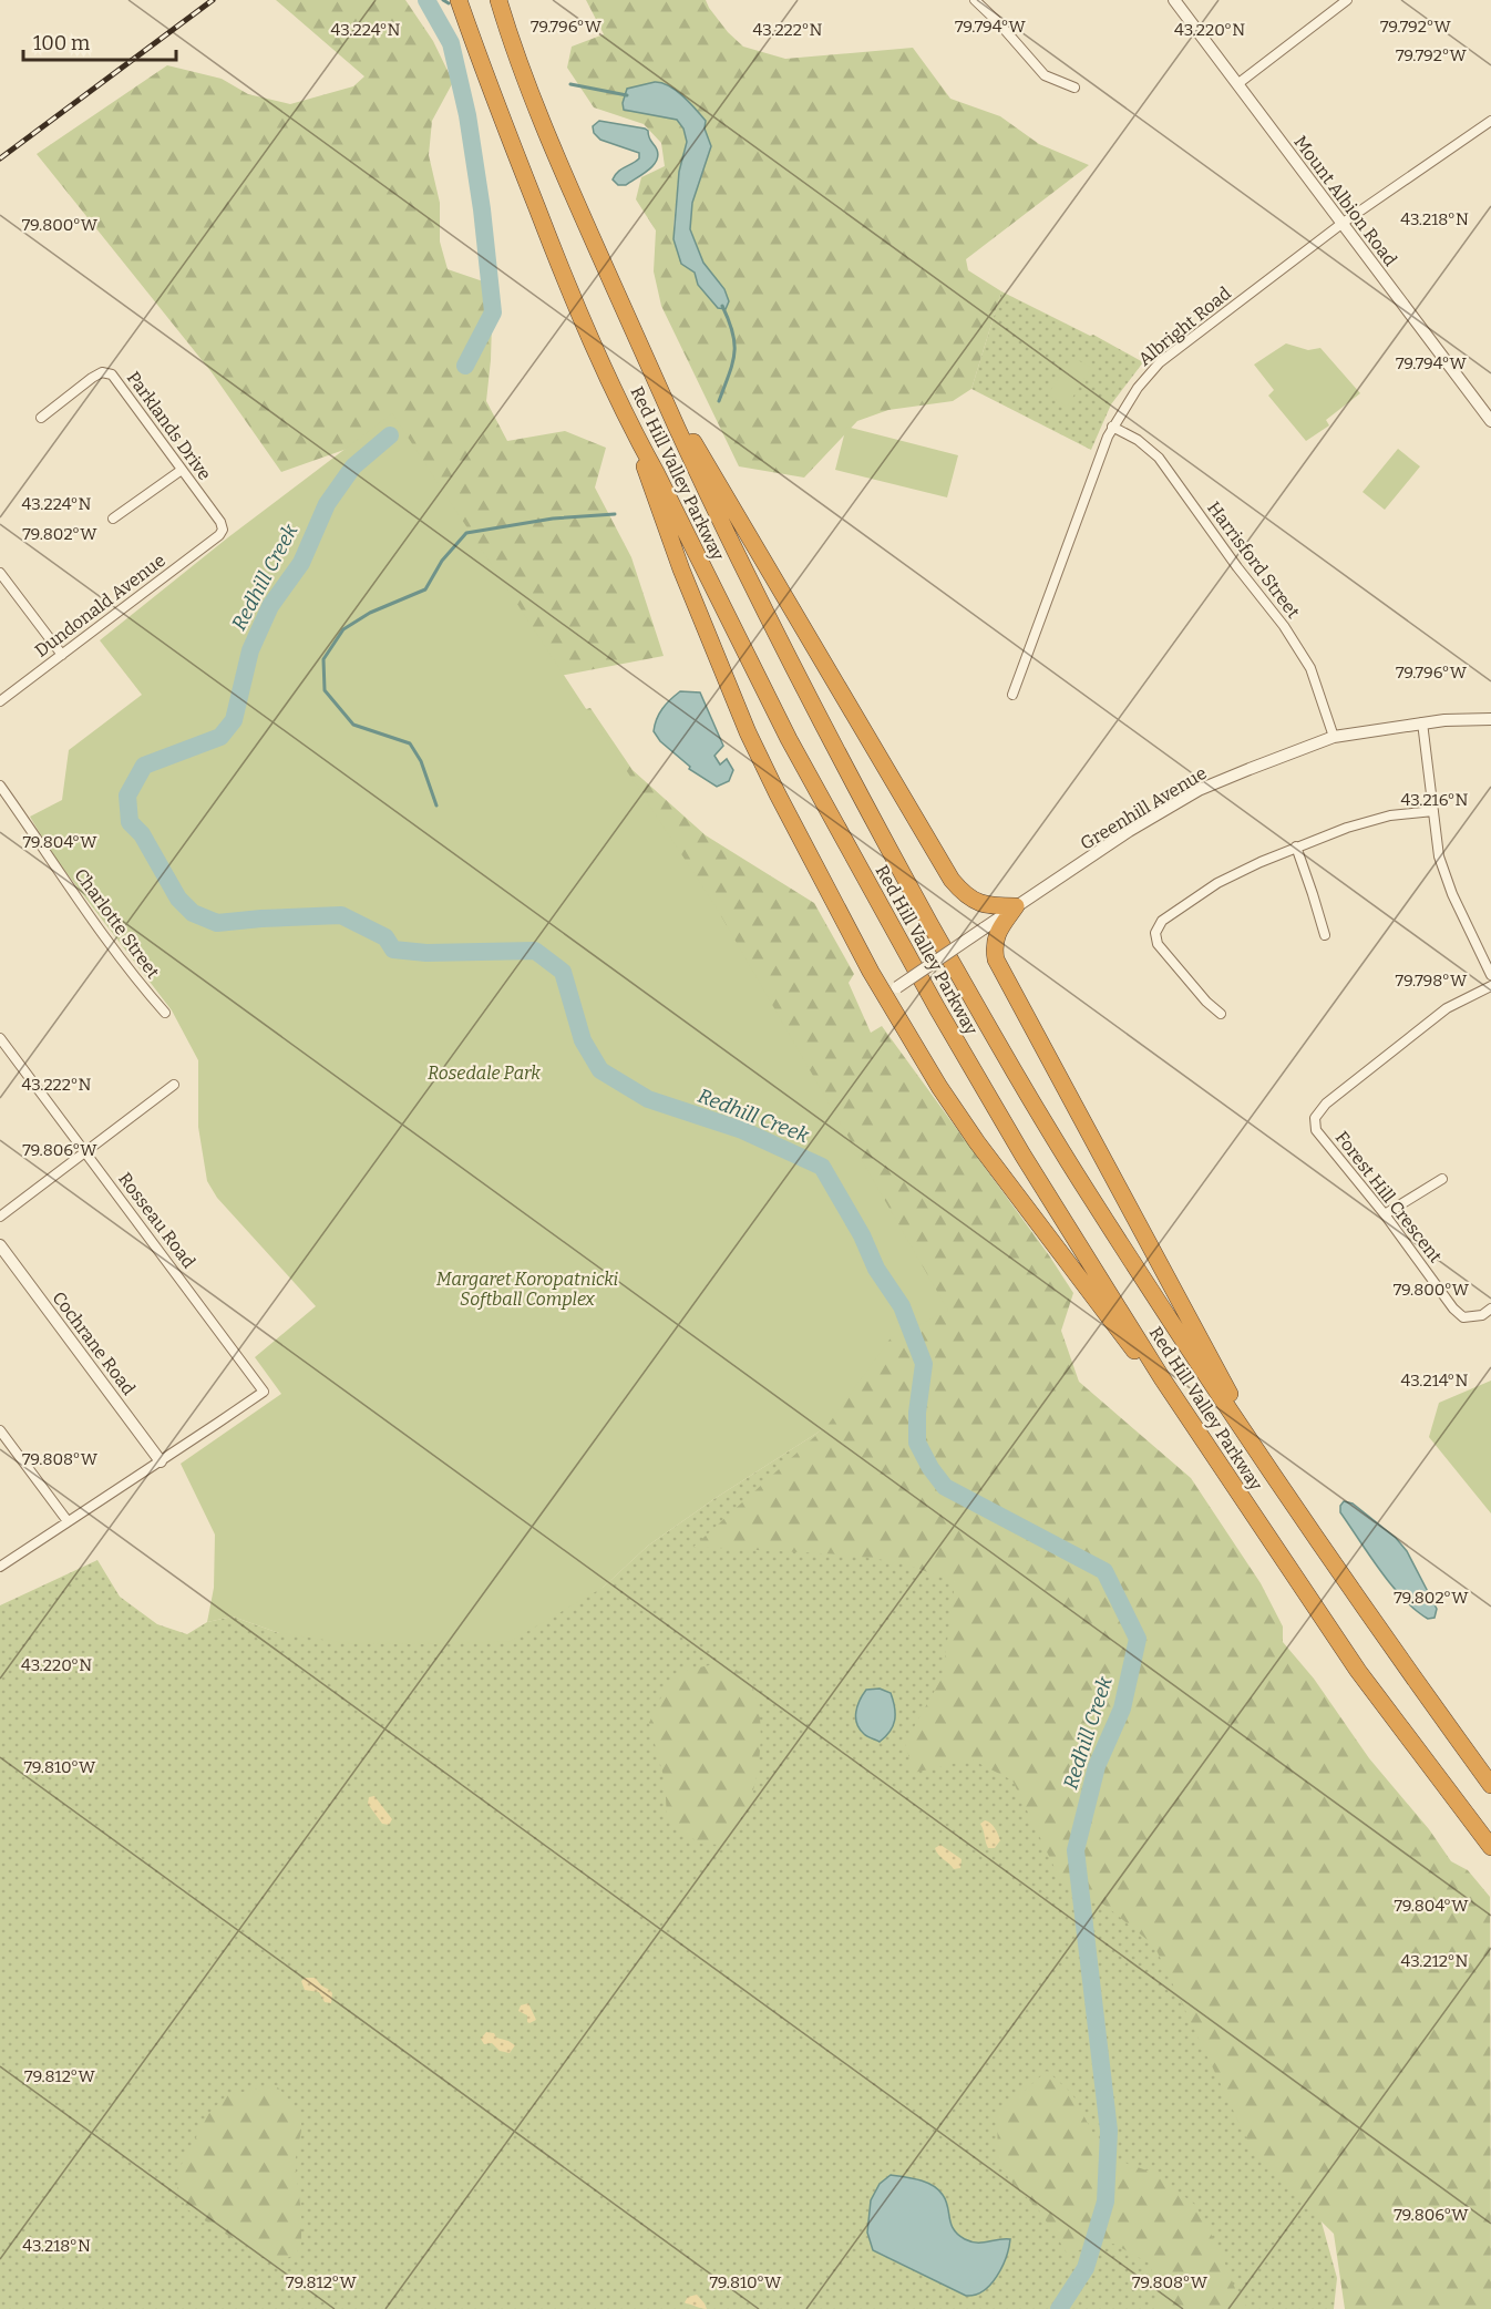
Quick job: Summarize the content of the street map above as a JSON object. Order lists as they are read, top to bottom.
{
  "streets": {
    "highway": ["Red Hill Valley Parkway"],
    "street": [
      "Mount Albion Road",
      "Albright Road",
      "Parklands Drive",
      "Harrisford Street",
      "Dundonald Avenue",
      "Greenhill Avenue",
      "Charlotte Street",
      "Forest Hill Crescent",
      "Rosseau Road",
      "Cochrane Road"
    ]
  },
  "crossings": [
    ["Mount Albion Road", "Albright Road"],
    ["Albright Road", "Harrisford Street"],
    ["Parklands Drive", "Dundonald Avenue"],
    ["Harrisford Street", "Greenhill Avenue"],
    ["Rosseau Road", "Cochrane Road"]
  ],
  "water": ["Redhill Creek"],
  "parks": ["Rosedale Park", "Margaret Koropatnicki Softball Complex"],
  "scale_bar": "100 m",
  "coordinates": [
    "79.796°W",
    "79.794°W",
    "79.792°W",
    "43.224°N",
    "43.222°N",
    "43.220°N",
    "43.218°N",
    "79.800°W",
    "79.802°W",
    "43.216°N",
    "79.804°W",
    "79.798°W",
    "79.806°W",
    "43.214°N",
    "79.808°W",
    "79.810°W",
    "43.212°N",
    "79.812°W"
  ]
}
